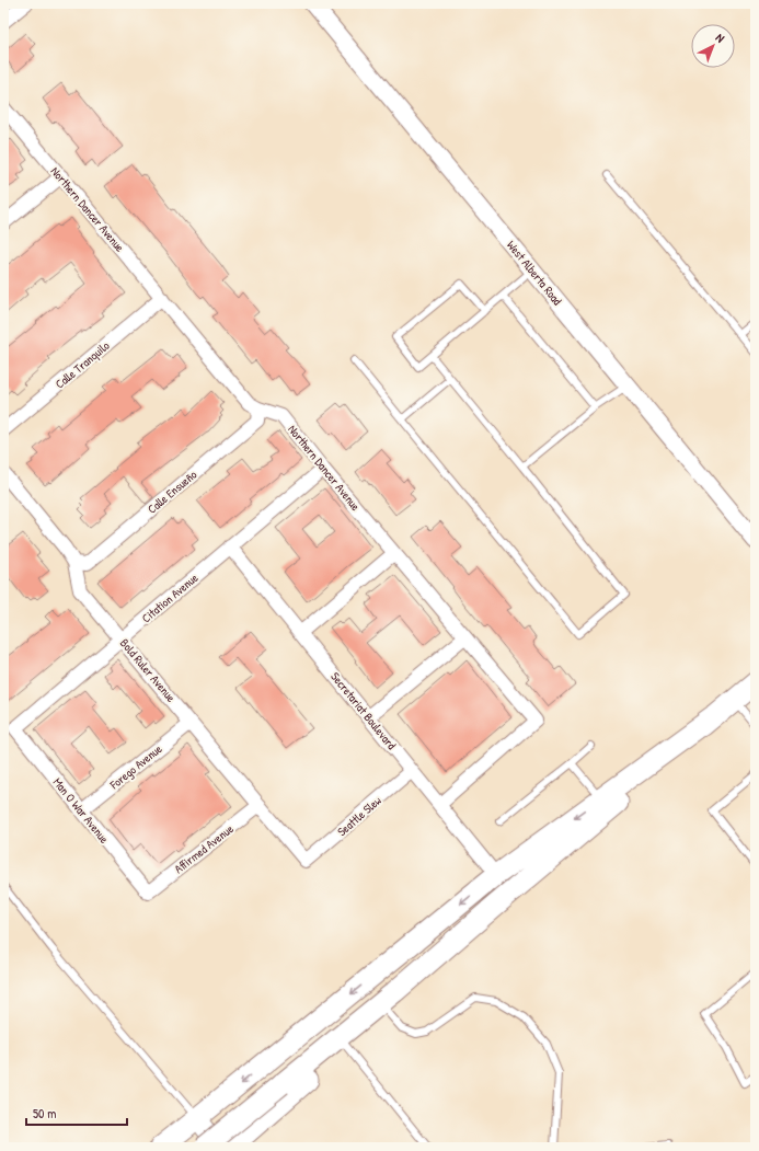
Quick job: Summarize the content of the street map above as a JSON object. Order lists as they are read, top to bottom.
{
  "streets": {
    "street": [
      "Northern Dancer Avenue",
      "West Alberta Road",
      "Calle Tranquilo",
      "Calle Ensueño",
      "Citation Avenue",
      "Bold Ruler Avenue",
      "Secretariat Boulevard",
      "Forego Avenue",
      "Man O War Avenue",
      "Seattle Slew",
      "Affirmed Avenue"
    ]
  },
  "crossings": [
    ["Northern Dancer Avenue", "Calle Tranquilo"],
    ["Northern Dancer Avenue", "Calle Ensueño"],
    ["Northern Dancer Avenue", "Citation Avenue"],
    ["Northern Dancer Avenue", "Secretariat Boulevard"],
    ["Calle Ensueño", "Bold Ruler Avenue"],
    ["Citation Avenue", "Bold Ruler Avenue"],
    ["Citation Avenue", "Secretariat Boulevard"],
    ["Citation Avenue", "Man O War Avenue"],
    ["Bold Ruler Avenue", "Forego Avenue"],
    ["Bold Ruler Avenue", "Seattle Slew"],
    ["Bold Ruler Avenue", "Affirmed Avenue"],
    ["Secretariat Boulevard", "Seattle Slew"],
    ["Forego Avenue", "Man O War Avenue"],
    ["Man O War Avenue", "Affirmed Avenue"]
  ],
  "scale_bar": "50 m",
  "north": "top right"
}
